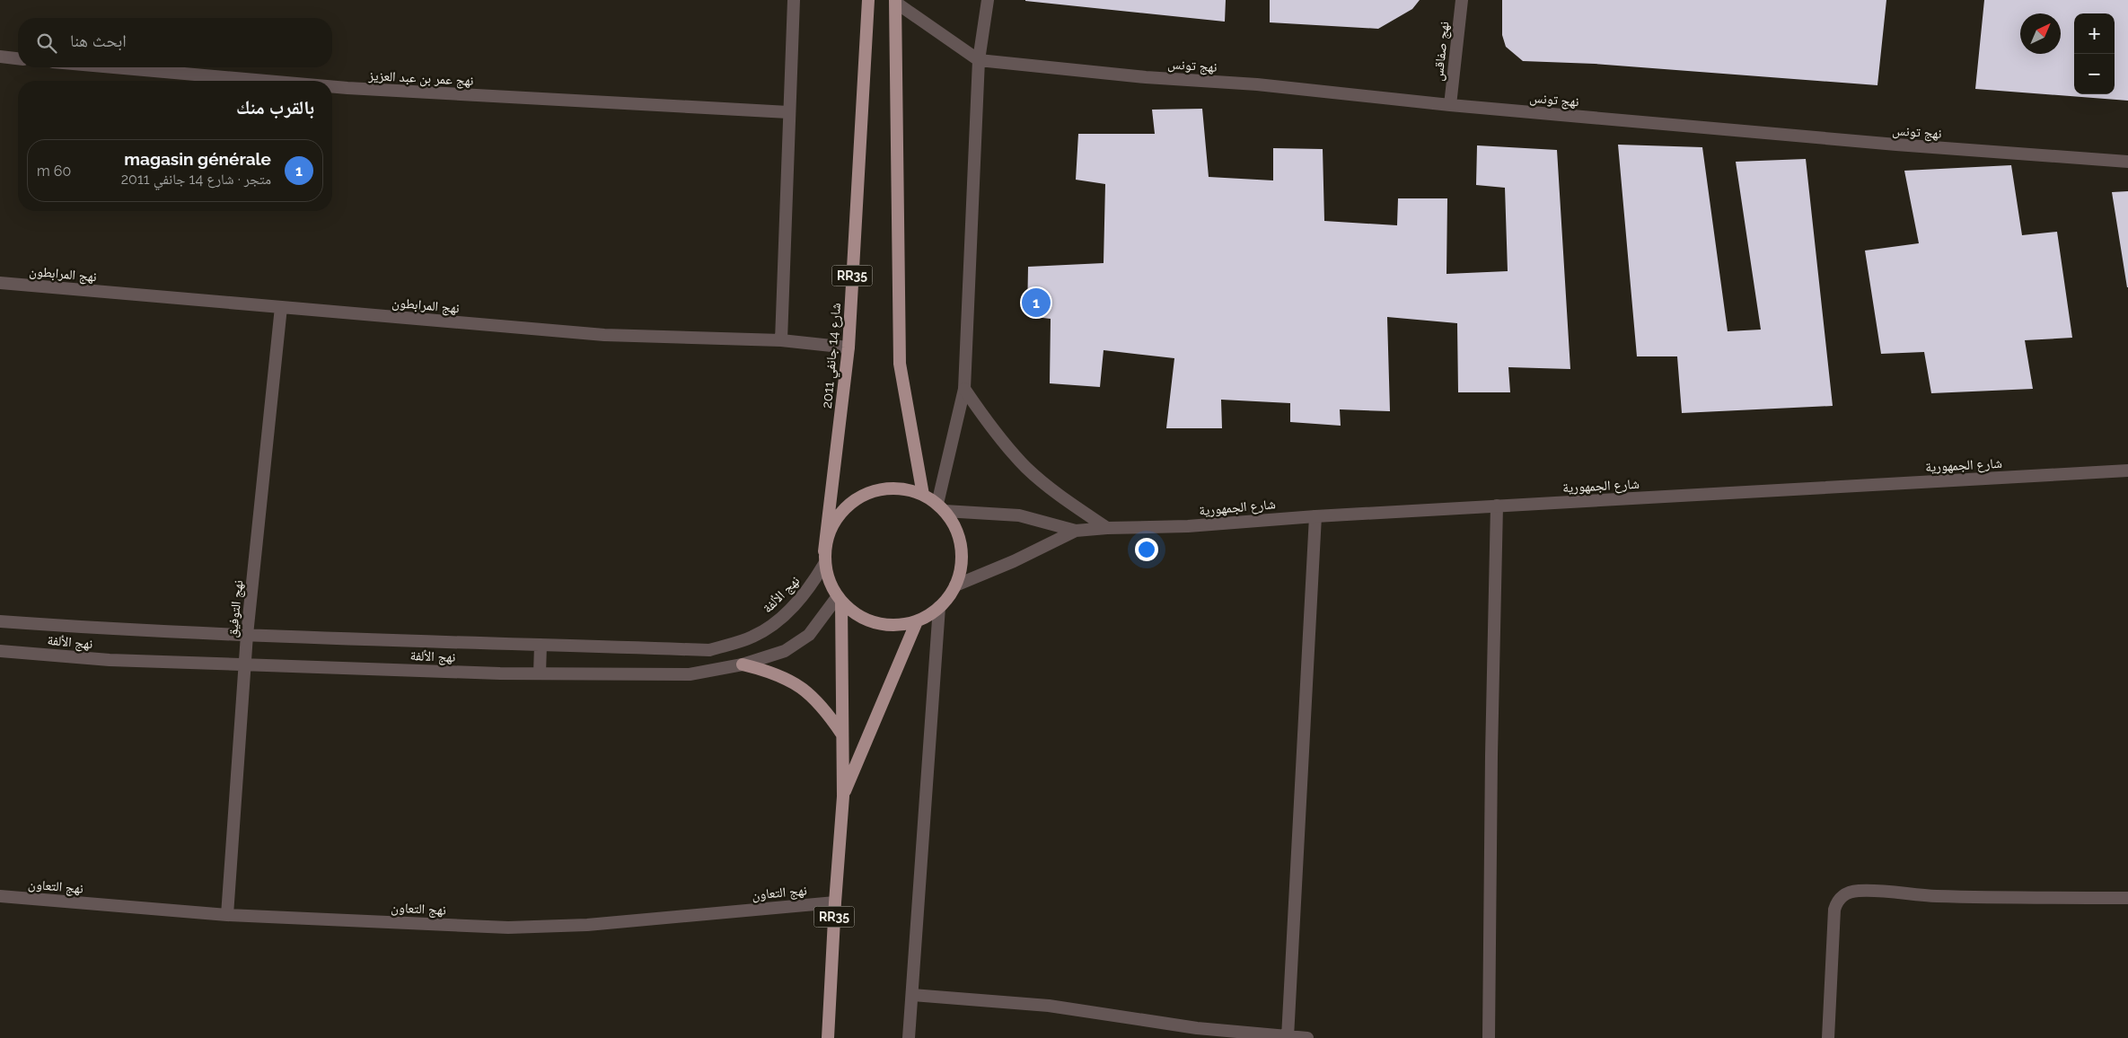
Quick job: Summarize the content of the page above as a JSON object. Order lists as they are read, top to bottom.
{
  "streets": {
    "main road": ["RR35", "شارع 14 جانفي 2011"],
    "street": [
      "نهج صفاقس",
      "نهج تونس",
      "نهج عمر بن عبد العزيز",
      "نهج المرابطون",
      "شارع الجمهورية",
      "نهج الألفة",
      "نهج التوفيق",
      "نهج التعاون"
    ]
  },
  "crossings": [
    ["نهج صفاقس", "نهج تونس"],
    ["نهج المرابطون", "شارع 14 جانفي 2011"],
    ["نهج المرابطون", "نهج التوفيق"],
    ["RR35", "شارع 14 جانفي 2011"],
    ["RR35", "نهج الألفة"],
    ["RR35", "نهج التعاون"],
    ["شارع 14 جانفي 2011", "نهج الألفة"],
    ["نهج الألفة", "نهج التوفيق"],
    ["نهج التوفيق", "نهج التعاون"]
  ],
  "north": "top right",
  "page": {
    "map_buttons": ["+", "−"],
    "search": "ابحث هنا",
    "heading": "بالقرب منك",
    "list": [
      {
        "mark": "1",
        "name": "magasin générale",
        "note": "متجر · شارع 14 جانفي 2011",
        "value": "60 m"
      }
    ],
    "pins": "1"
  }
}
